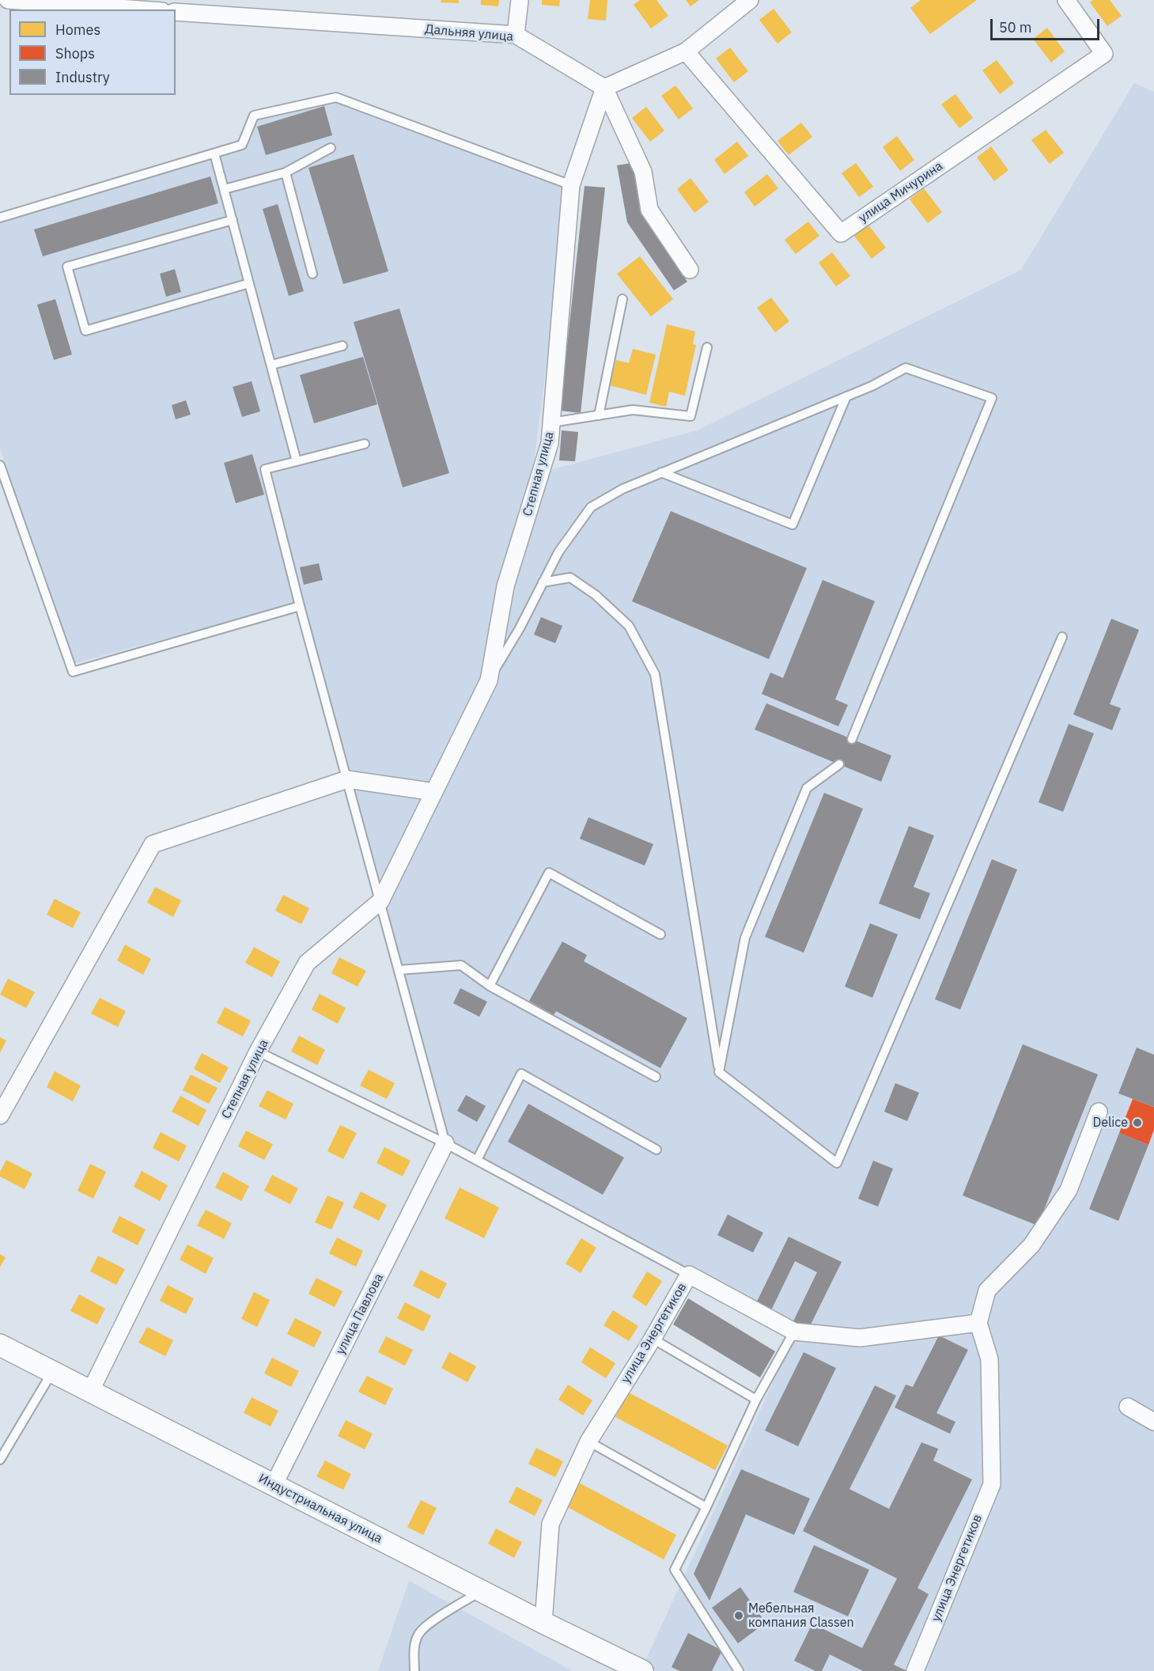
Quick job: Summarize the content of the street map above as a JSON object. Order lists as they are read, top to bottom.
{
  "streets": {
    "street": [
      "Дальняя улица",
      "улица Мичурина",
      "Степная улица",
      "улица Павлова",
      "улица Энергетиков",
      "Индустриальная улица"
    ]
  },
  "crossings": [
    ["Дальняя улица", "Степная улица"],
    ["Степная улица", "Индустриальная улица"],
    ["улица Павлова", "Индустриальная улица"],
    ["улица Энергетиков", "Индустриальная улица"]
  ],
  "places": ["Delice", "Мебельная компания Сlassen"],
  "legend": ["Homes", "Shops", "Industry"],
  "scale_bar": "50 m"
}
